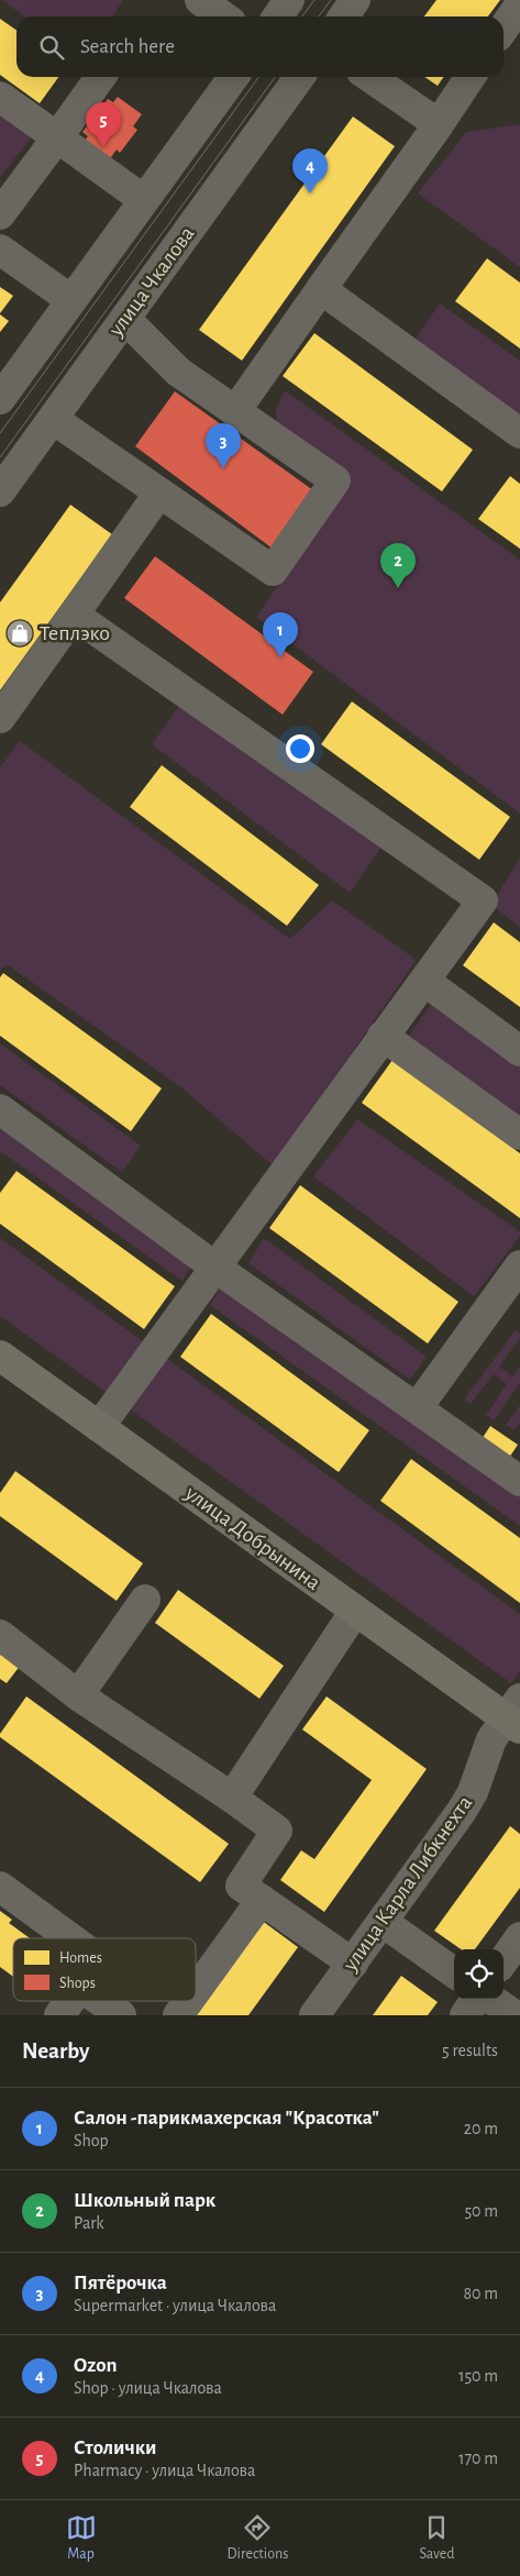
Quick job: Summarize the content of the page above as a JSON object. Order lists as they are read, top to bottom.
{
  "streets": {
    "main road": ["улица Добрынина"],
    "street": ["улица Чкалова", "улица Карла Либкнехта"]
  },
  "crossings": [
    ["улица Добрынина", "улица Карла Либкнехта"]
  ],
  "places": {
    "shop": ["Теплэко"]
  },
  "legend": ["Homes", "Shops"],
  "page": {
    "search": "Search here",
    "pins": [
      "5",
      "4",
      "3",
      "2",
      "1"
    ],
    "heading": ["Nearby", "5 results"],
    "list": [
      {
        "mark": "1",
        "name": "Салон -парикмахерская \"Красотка\"",
        "note": "Shop",
        "value": "20 m"
      },
      {
        "mark": "2",
        "name": "Школьный парк",
        "note": "Park",
        "value": "50 m"
      },
      {
        "mark": "3",
        "name": "Пятёрочка",
        "note": "Supermarket · улица Чкалова",
        "value": "80 m"
      },
      {
        "mark": "4",
        "name": "Ozon",
        "note": "Shop · улица Чкалова",
        "value": "150 m"
      },
      {
        "mark": "5",
        "name": "Столички",
        "note": "Pharmacy · улица Чкалова",
        "value": "170 m"
      }
    ],
    "nav": ["Map", "Directions", "Saved"]
  }
}
